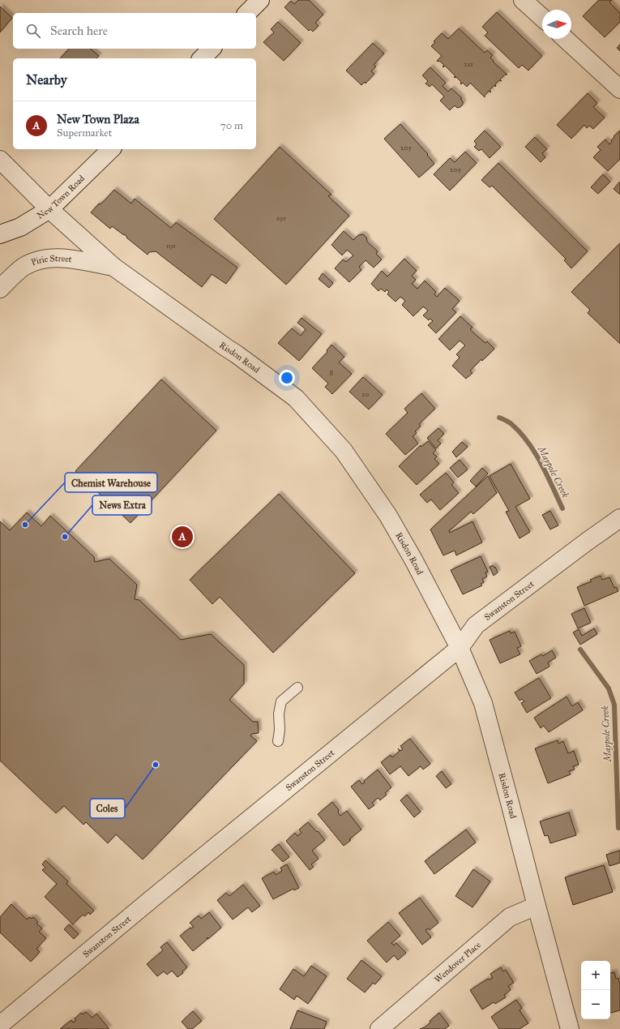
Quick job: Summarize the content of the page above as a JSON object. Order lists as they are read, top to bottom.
{
  "streets": {
    "street": [
      "New Town Road",
      "Pirie Street",
      "Risdon Road",
      "Swanston Street",
      "Wendover Place"
    ]
  },
  "crossings": [
    ["New Town Road", "Risdon Road"],
    ["Pirie Street", "Risdon Road"],
    ["Risdon Road", "Swanston Street"],
    ["Risdon Road", "Wendover Place"]
  ],
  "water": ["Maypole Creek"],
  "places": ["Chemist Warehouse", "News Extra", "Coles"],
  "house_numbers": [
    "211",
    "205",
    "205",
    "191",
    "191",
    "8",
    "10"
  ],
  "north": "right",
  "page": {
    "search": "Search here",
    "heading": "Nearby",
    "list": [
      {
        "mark": "A",
        "name": "New Town Plaza",
        "note": "Supermarket",
        "value": "70 m"
      }
    ],
    "pins": "A",
    "map_buttons": ["+", "−"]
  }
}
